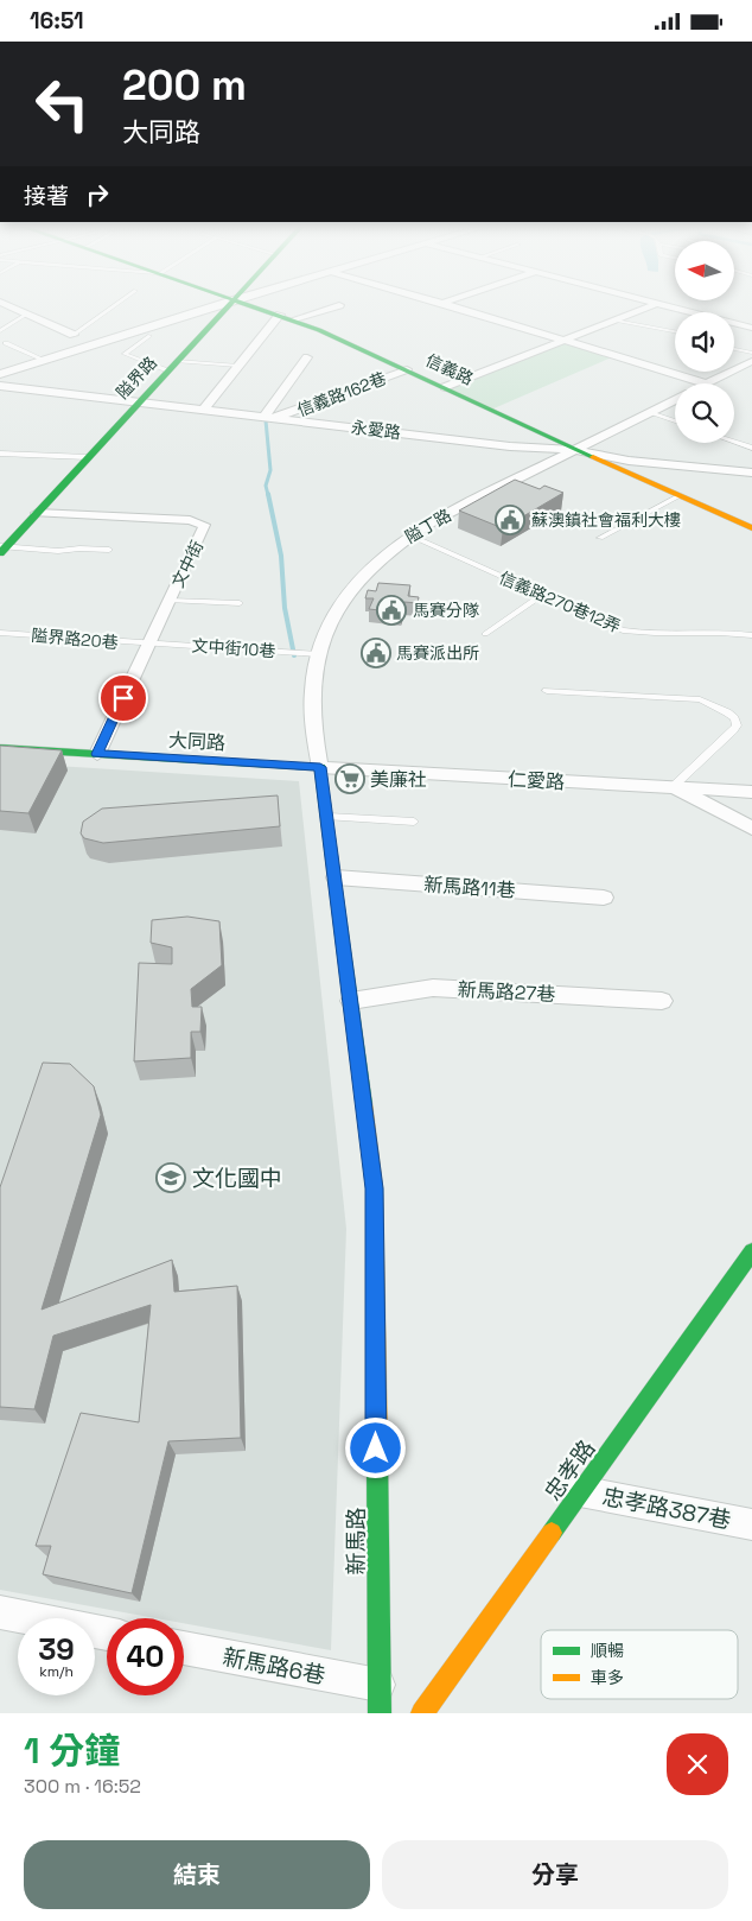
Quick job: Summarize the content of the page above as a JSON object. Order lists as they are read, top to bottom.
{
  "streets": {
    "street": [
      "信義路",
      "隘界路",
      "信義路162巷",
      "永愛路",
      "隘丁路",
      "文中街",
      "大同路",
      "仁愛路",
      "新馬路11巷",
      "新馬路27巷",
      "忠孝路",
      "忠孝路387巷",
      "新馬路",
      "新馬路6巷"
    ],
    "lane": ["信義路270巷12弄", "隘界路20巷", "文中街10巷"]
  },
  "crossings": [
    ["信義路", "信義路162巷"],
    ["信義路", "永愛路"],
    ["信義路", "隘丁路"],
    ["隘界路", "永愛路"],
    ["隘界路", "文中街"],
    ["信義路162巷", "永愛路"],
    ["永愛路", "隘丁路"],
    ["隘丁路", "信義路270巷12弄"],
    ["隘丁路", "文中街10巷"],
    ["隘丁路", "大同路"],
    ["隘丁路", "仁愛路"],
    ["隘丁路", "新馬路"],
    ["文中街", "隘界路20巷"],
    ["文中街", "文中街10巷"],
    ["文中街", "大同路"],
    ["隘界路20巷", "文中街10巷"],
    ["大同路", "仁愛路"],
    ["大同路", "新馬路"],
    ["仁愛路", "新馬路"],
    ["新馬路11巷", "新馬路"],
    ["新馬路27巷", "新馬路"],
    ["忠孝路", "忠孝路387巷"],
    ["新馬路", "新馬路6巷"]
  ],
  "places": {
    "public building": ["蘇澳鎮社會福利大樓", "馬賽分隊", "馬賽派出所"],
    "supermarket": ["美廉社"],
    "school or university": ["文化國中"]
  },
  "legend": ["順暢", "車多"],
  "north": "left",
  "page": {
    "status": "16:51",
    "turn": ["200 m", "大同路"],
    "then": "接著",
    "speed": "39 km/h",
    "limit": "40",
    "heading": ["1 分鐘", "300 m · 16:52"],
    "buttons": ["結束", "分享"]
  }
}
